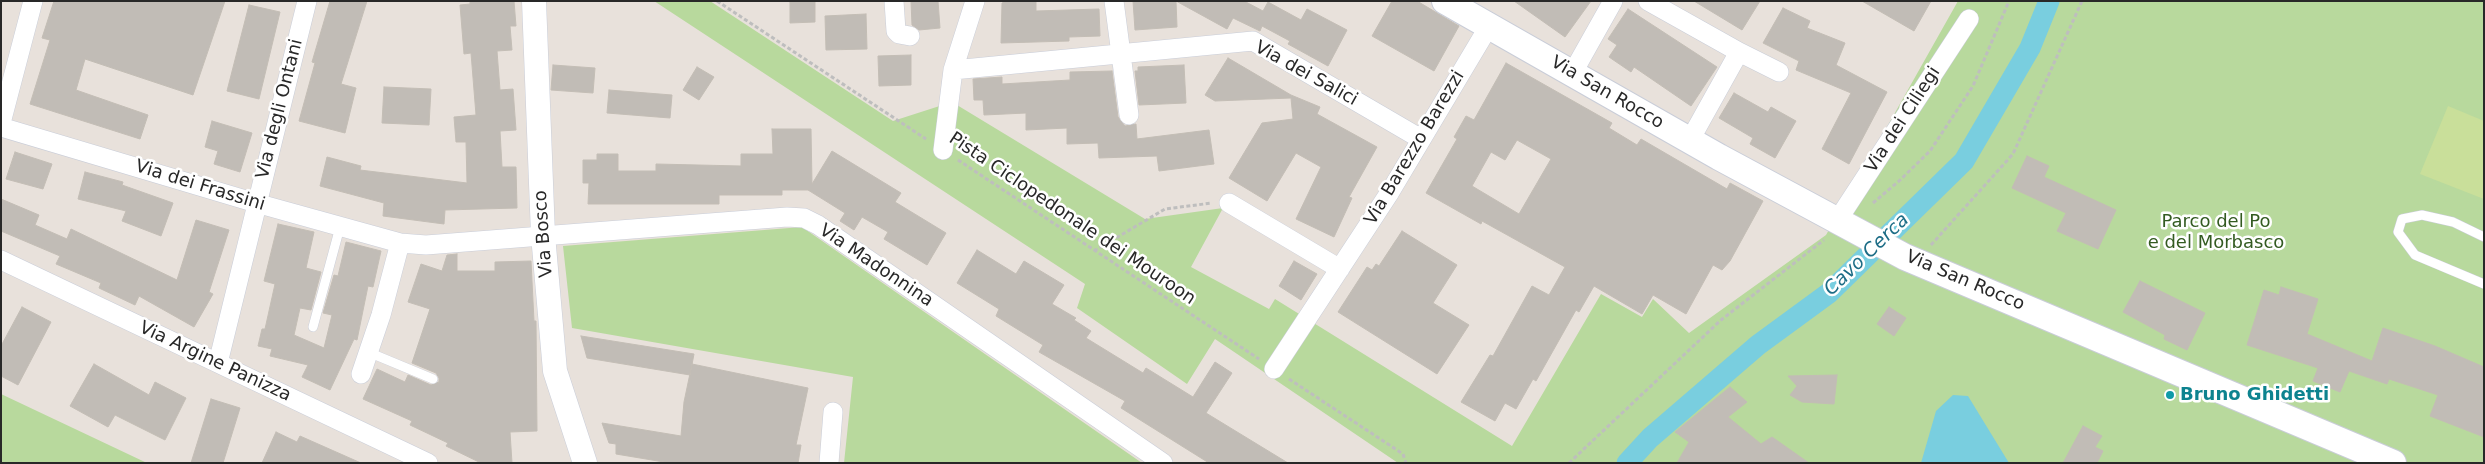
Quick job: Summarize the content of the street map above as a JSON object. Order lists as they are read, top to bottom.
{
  "streets": {
    "main road": ["Via San Rocco"],
    "street": [
      "Via dei Salici",
      "Via degli Ontani",
      "Via dei Ciliegi",
      "Via Barezzo Barezzi",
      "Via dei Frassini",
      "Via Bosco",
      "Via Madonnina",
      "Via Argine Panizza"
    ],
    "path": ["Pista Ciclopedonale dei Mouroon"]
  },
  "crossings": [
    ["Via dei Salici", "Via Barezzo Barezzi"],
    ["Via San Rocco", "Via dei Ciliegi"],
    ["Via San Rocco", "Via Barezzo Barezzi"],
    ["Via degli Ontani", "Via dei Frassini"],
    ["Via degli Ontani", "Via Argine Panizza"],
    ["Via Barezzo Barezzi", "Pista Ciclopedonale dei Mouroon"],
    ["Via dei Frassini", "Via Bosco"],
    ["Via dei Frassini", "Via Madonnina"],
    ["Via Bosco", "Via Madonnina"]
  ],
  "water": ["Cavo Cerca"],
  "parks": ["Parco del Po e del Morbasco"],
  "places": ["Bruno Ghidetti"]
}
